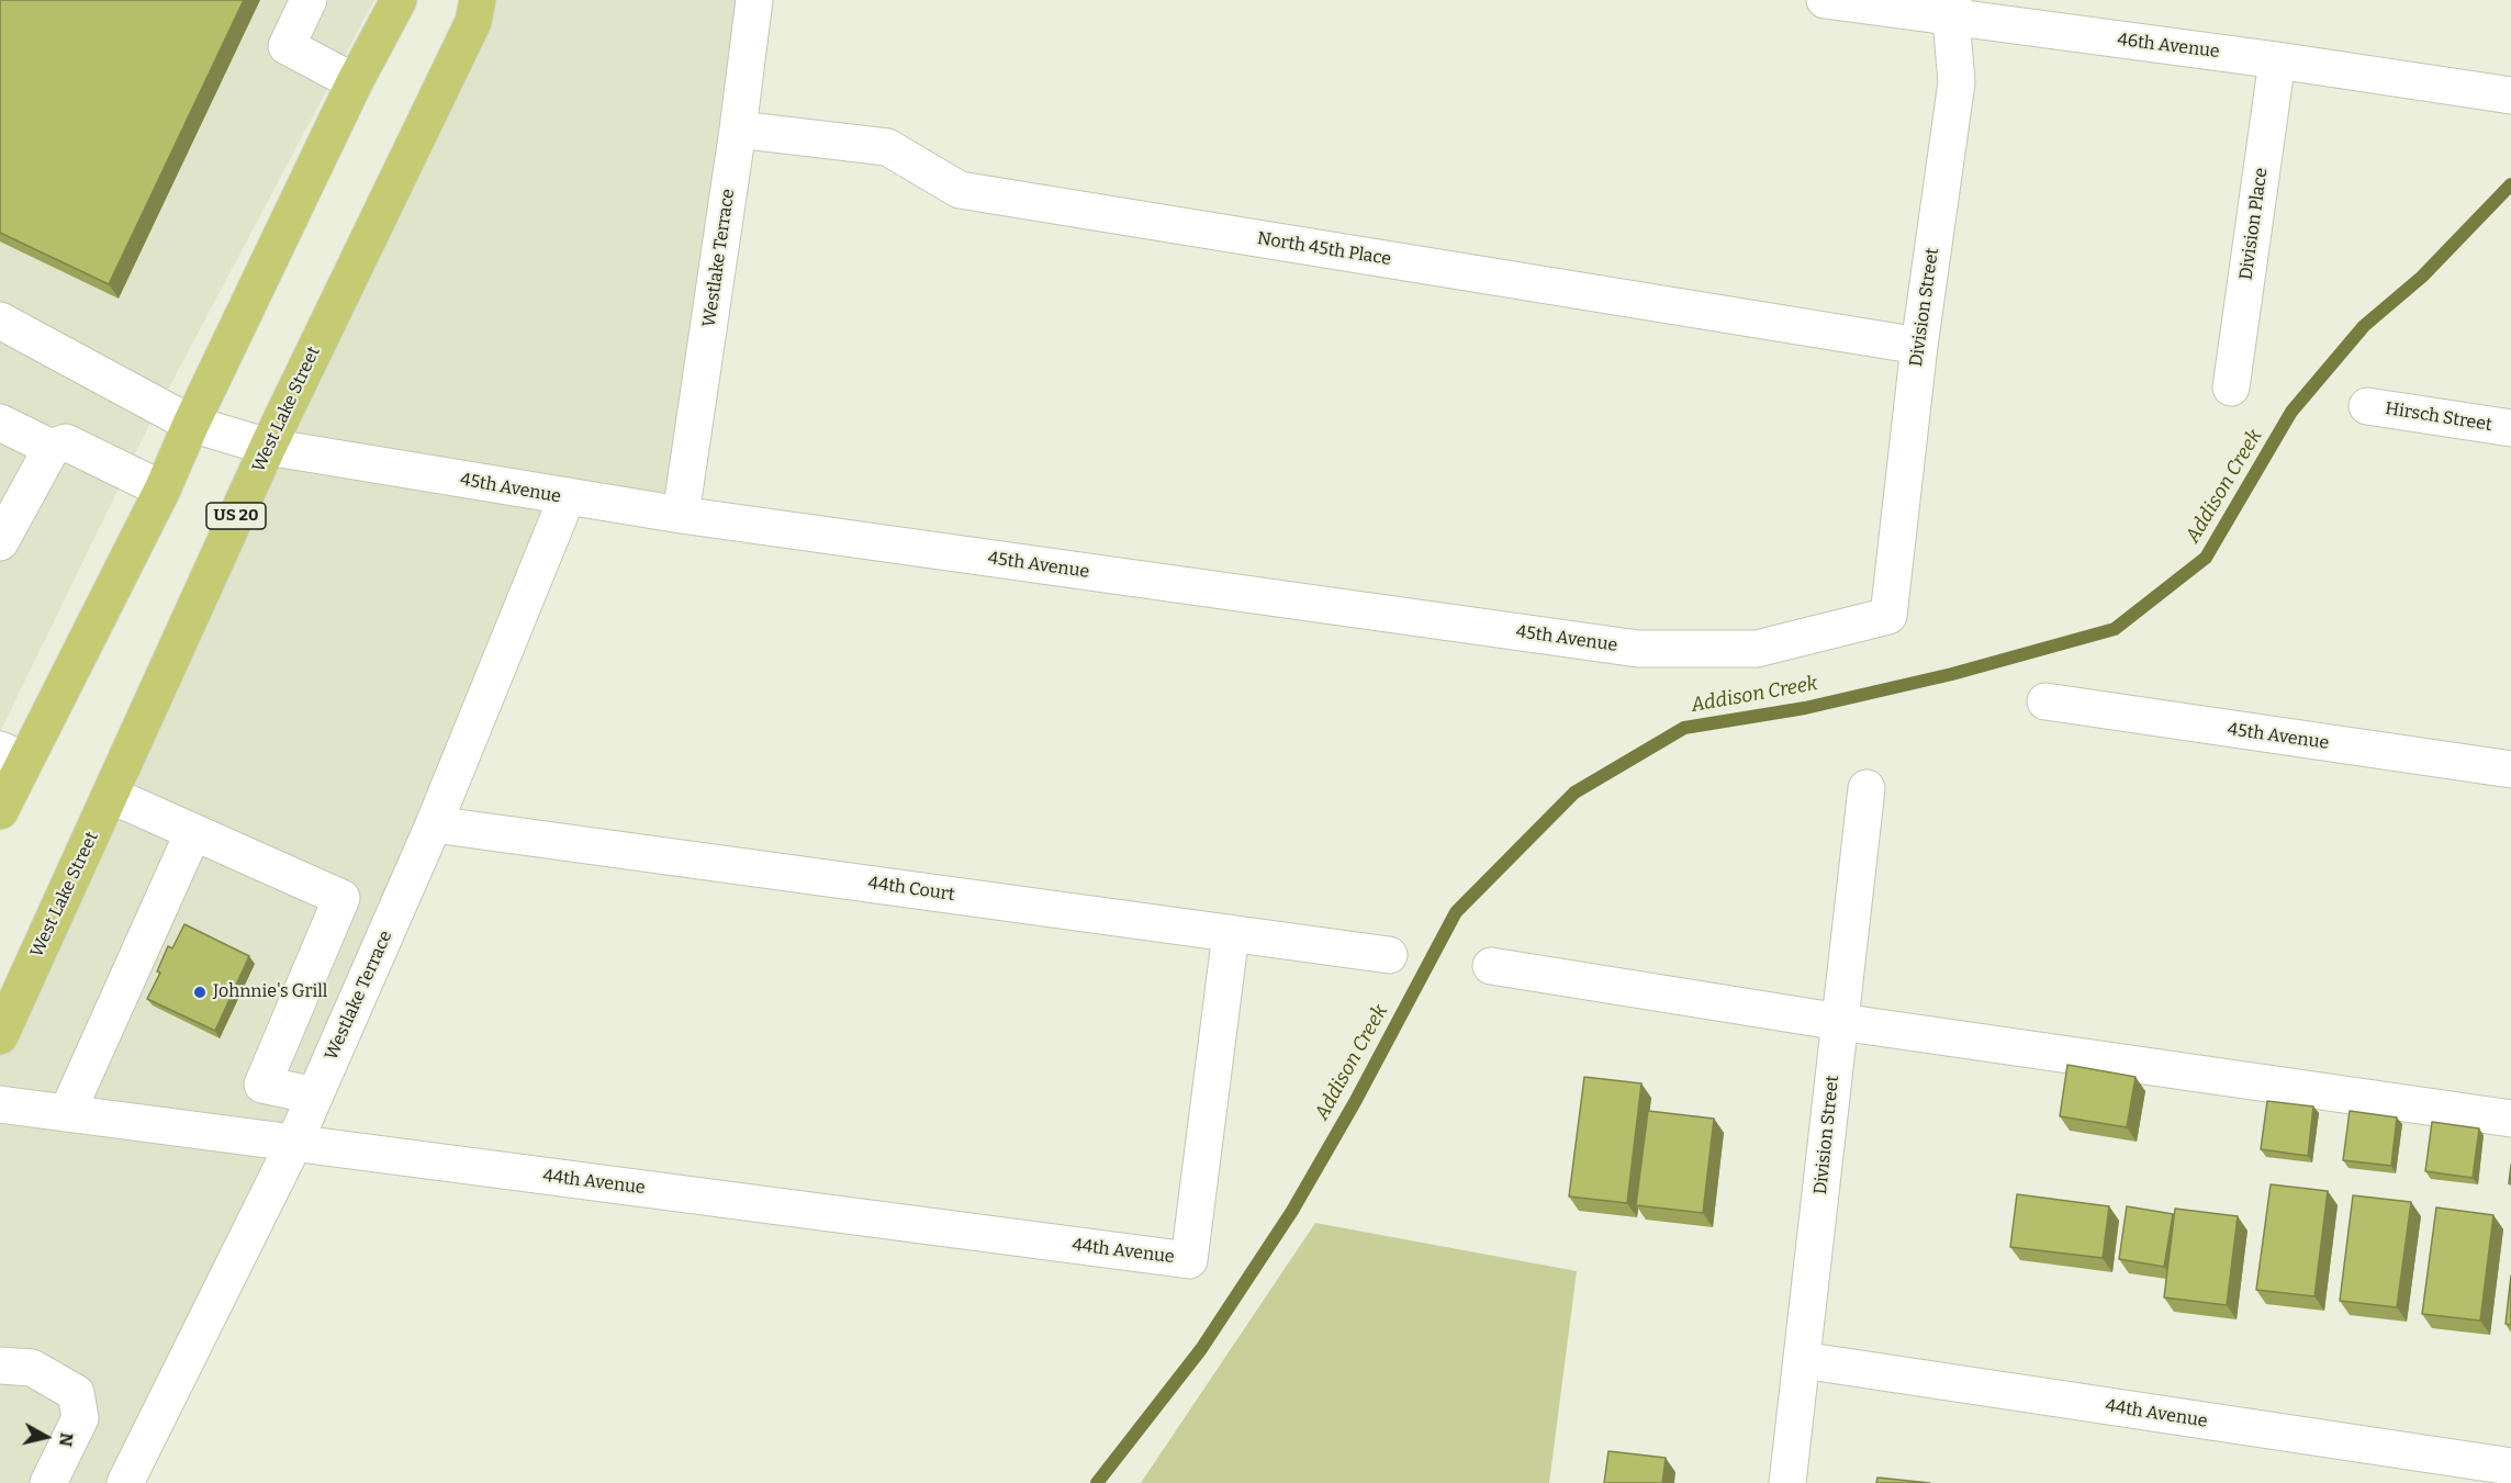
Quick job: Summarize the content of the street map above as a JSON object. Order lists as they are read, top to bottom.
{
  "streets": {
    "main road": ["West Lake Street", "US 20"],
    "street": [
      "46th Avenue",
      "Division Place",
      "North 45th Place",
      "Westlake Terrace",
      "Division Street",
      "Hirsch Street",
      "45th Avenue",
      "44th Court",
      "44th Avenue"
    ]
  },
  "crossings": [
    ["46th Avenue", "Division Place"],
    ["46th Avenue", "Division Street"],
    ["North 45th Place", "Westlake Terrace"],
    ["North 45th Place", "Division Street"],
    ["Westlake Terrace", "45th Avenue"],
    ["Westlake Terrace", "44th Court"],
    ["Westlake Terrace", "44th Avenue"],
    ["Division Street", "45th Avenue"],
    ["Division Street", "44th Avenue"],
    ["West Lake Street", "45th Avenue"],
    ["44th Court", "44th Avenue"]
  ],
  "water": ["Addison Creek"],
  "places": ["Johnnie's Grill"],
  "north": "right"
}
